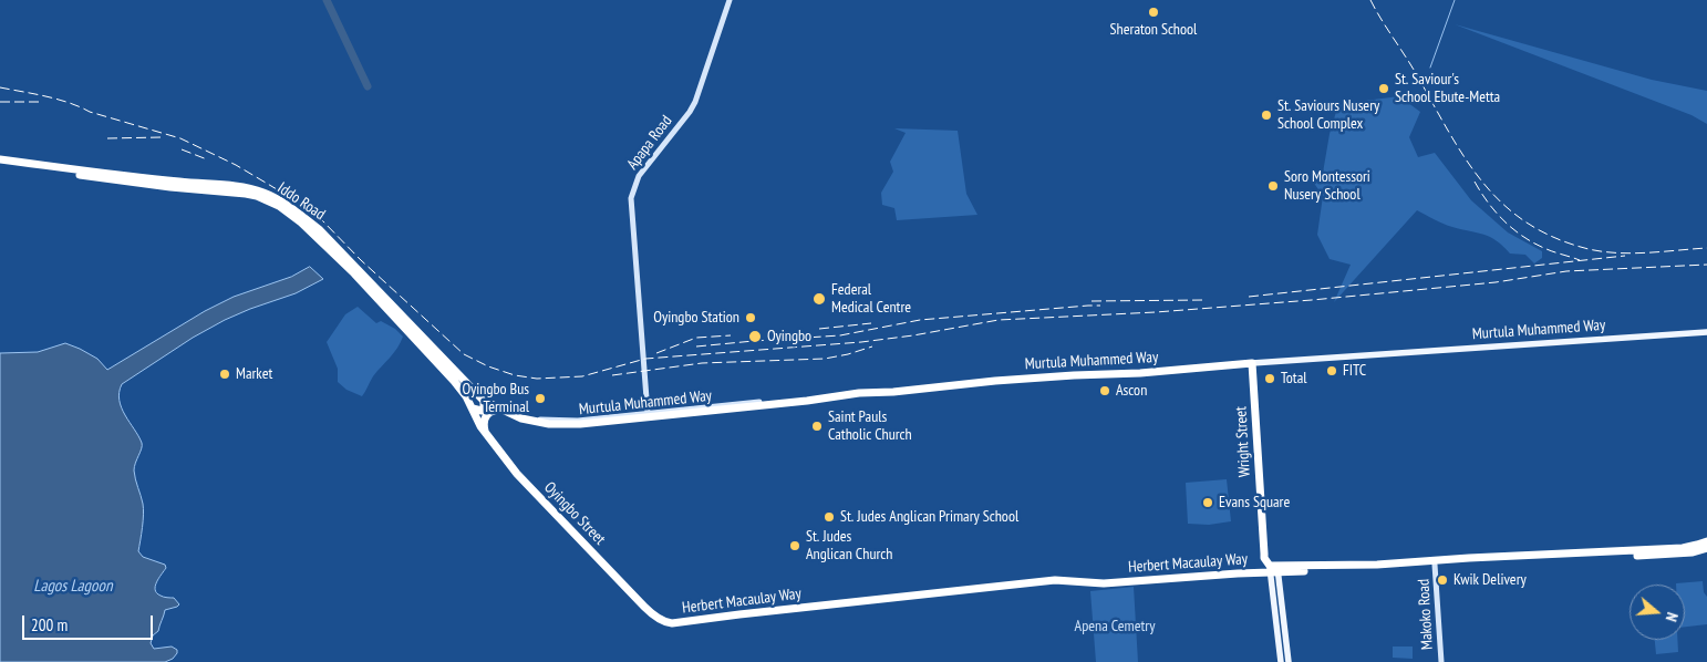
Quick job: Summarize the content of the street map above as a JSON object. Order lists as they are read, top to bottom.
{
  "streets": {
    "highway": [
      "Iddo Road",
      "Murtula Muhammed Way",
      "Wright Street",
      "Oyingbo Street",
      "Herbert Macaulay Way"
    ],
    "street": ["Apapa Road", "Makoko Road"]
  },
  "crossings": [
    ["Iddo Road", "Murtula Muhammed Way"],
    ["Iddo Road", "Oyingbo Street"],
    ["Murtula Muhammed Way", "Wright Street"],
    ["Wright Street", "Herbert Macaulay Way"],
    ["Oyingbo Street", "Herbert Macaulay Way"],
    ["Herbert Macaulay Way", "Makoko Road"]
  ],
  "water": ["Lagos Lagoon"],
  "parks": ["Apena Cemetry"],
  "places": [
    "Sheraton School",
    "St. Saviour's School Ebute-Metta",
    "St. Saviours Nusery School Complex",
    "Soro Montessori Nusery School",
    "Federal Medical Centre",
    "Oyingbo Station",
    "Oyingbo",
    "FITC",
    "Market",
    "Total",
    "Ascon",
    "Oyingbo Bus Terminal",
    "Saint Pauls Catholic Church",
    "Evans Square",
    "St. Judes Anglican Primary School",
    "St. Judes Anglican Church",
    "Kwik Delivery"
  ],
  "scale_bar": "200 m",
  "north": "right"
}
